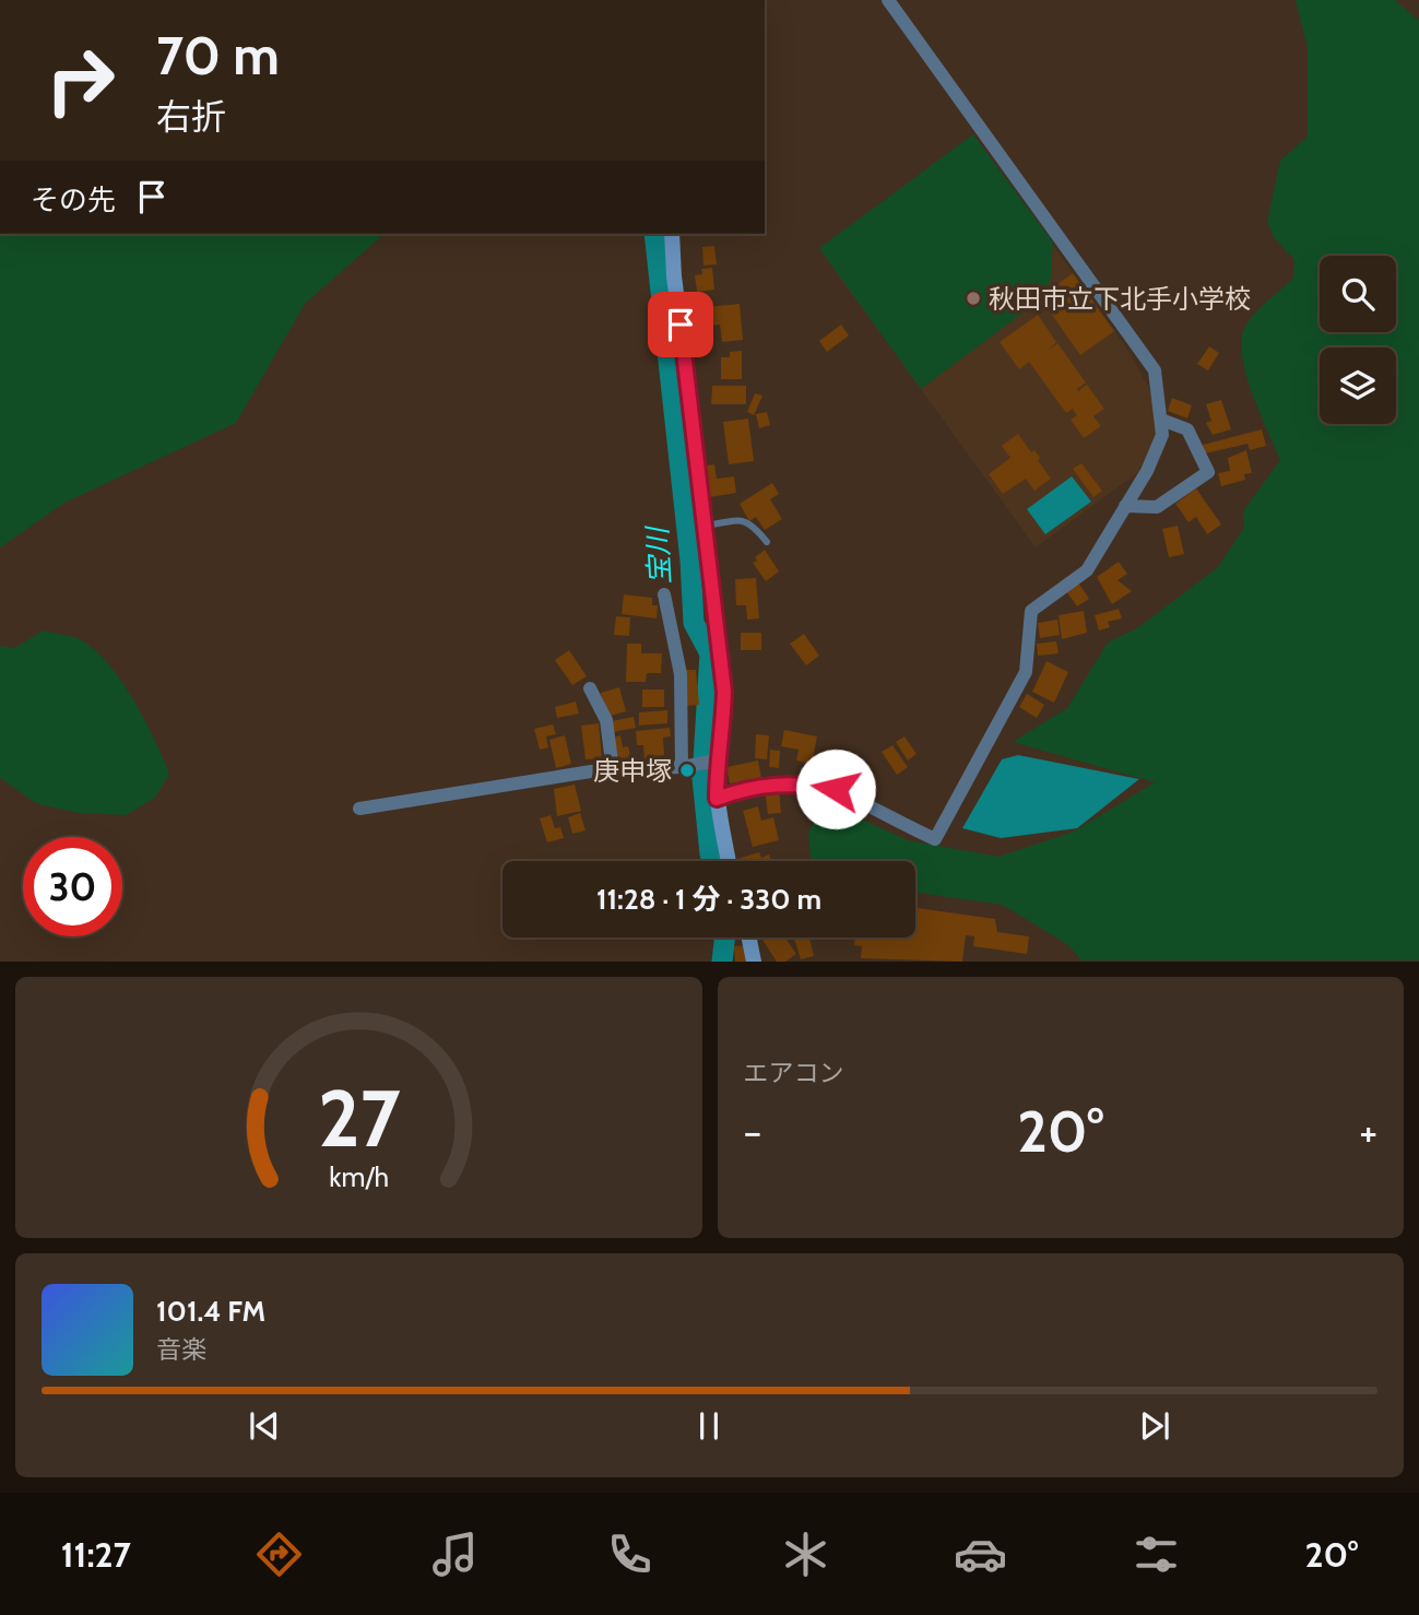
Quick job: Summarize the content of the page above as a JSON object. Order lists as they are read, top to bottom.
{
  "water": ["宝川"],
  "places": ["秋田市立下北手小学校", "庚申塚"],
  "page": {
    "turn": ["70 m", "右折"],
    "then": "その先",
    "limit": "30",
    "trip": "11:28 · 1 分 · 330 m",
    "tile": "エアコン",
    "heat": ["−", "20°", "+"],
    "song": ["101.4 FM", "音楽"],
    "tabs": ["11:27", "20°"],
    "gauge": ["27", "km/h"]
  }
}
